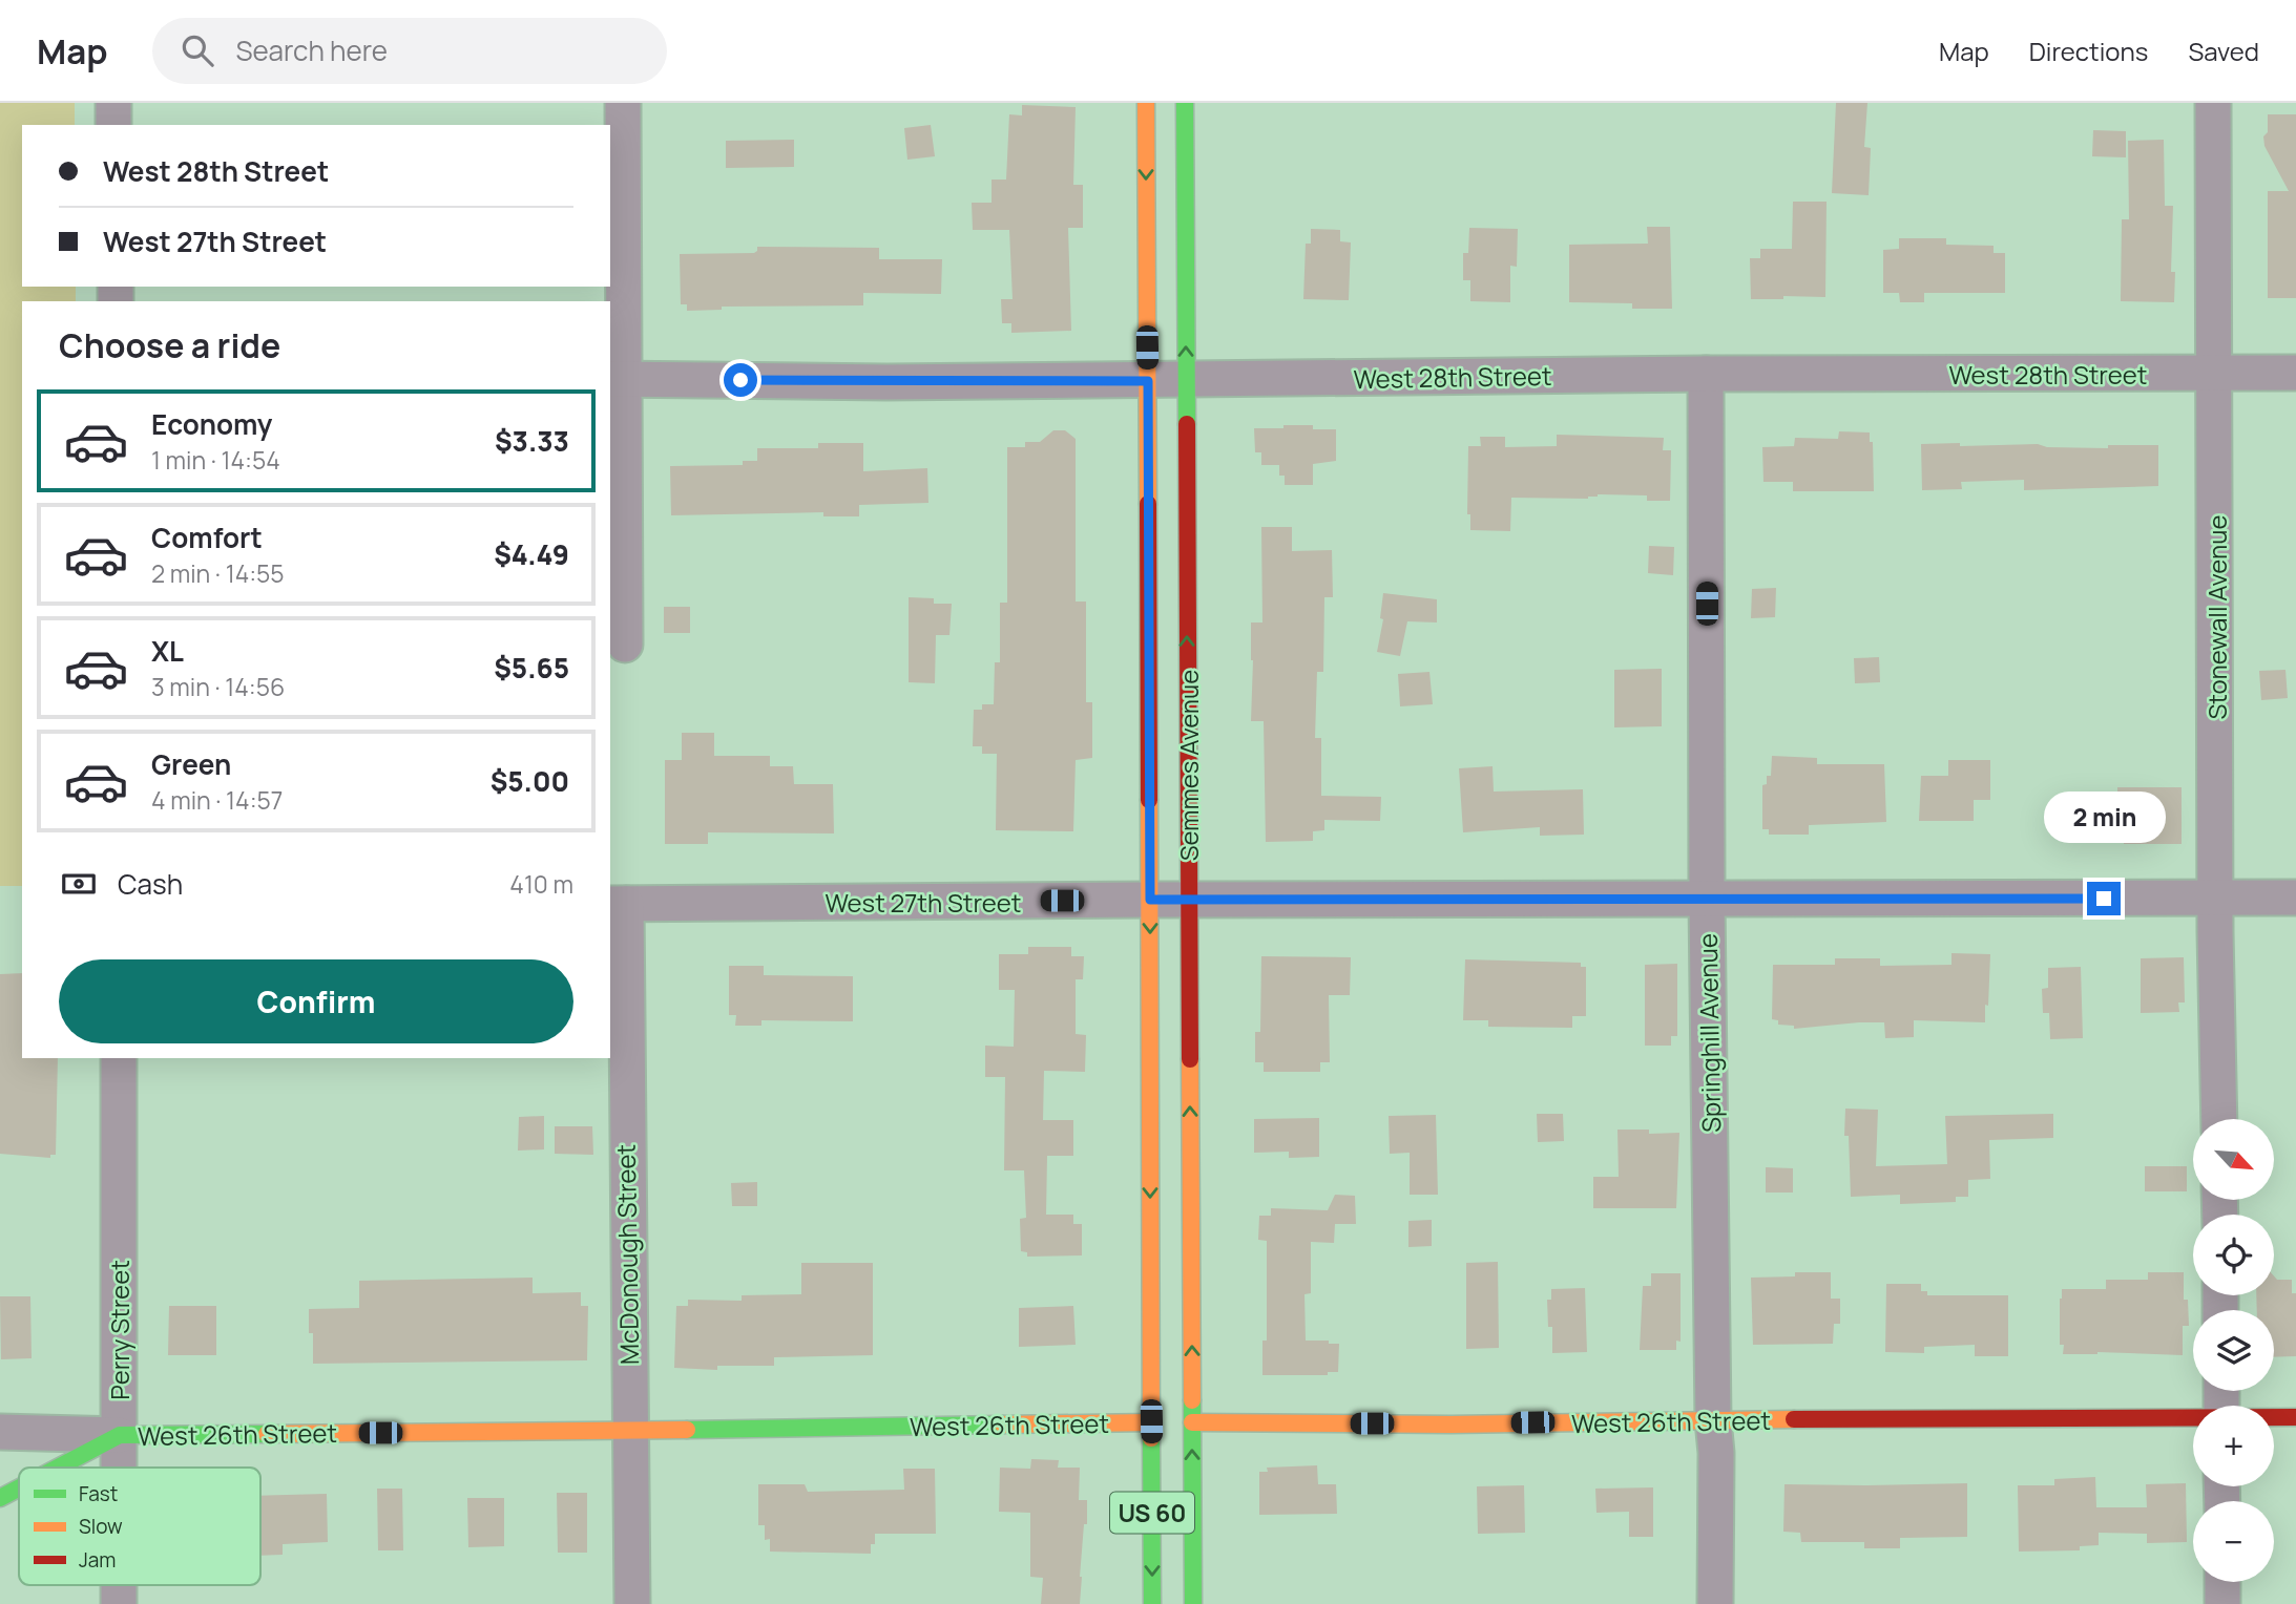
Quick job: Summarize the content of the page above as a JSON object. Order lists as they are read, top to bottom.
{
  "streets": {
    "main road": ["Semmes Avenue", "West 26th Street", "US 60"],
    "street": [
      "West 28th Street",
      "Stonewall Avenue",
      "West 27th Street",
      "Springhill Avenue",
      "McDonough Street",
      "Perry Street"
    ]
  },
  "crossings": [
    ["West 28th Street", "Stonewall Avenue"],
    ["West 28th Street", "Semmes Avenue"],
    ["West 28th Street", "Springhill Avenue"],
    ["Stonewall Avenue", "West 27th Street"],
    ["Semmes Avenue", "West 27th Street"],
    ["Semmes Avenue", "West 26th Street"],
    ["West 27th Street", "Springhill Avenue"],
    ["West 27th Street", "McDonough Street"],
    ["Springhill Avenue", "West 26th Street"],
    ["McDonough Street", "West 26th Street"],
    ["Perry Street", "West 26th Street"]
  ],
  "legend": ["Fast", "Slow", "Jam"],
  "north": "bottom right",
  "page": {
    "header": "Map",
    "search": "Search here",
    "nav": ["Map", "Directions", "Saved"],
    "banner": ["West 28th Street", "West 27th Street"],
    "heading": "Choose a ride",
    "list": [
      {
        "name": "Economy",
        "note": "1 min · 14:54",
        "value": "$3.33"
      },
      {
        "name": "Comfort",
        "note": "2 min · 14:55",
        "value": "$4.49"
      },
      {
        "name": "XL",
        "note": "3 min · 14:56",
        "value": "$5.65"
      },
      {
        "name": "Green",
        "note": "4 min · 14:57",
        "value": "$5.00"
      }
    ],
    "bubble": "2 min",
    "pay": ["Cash", "410 m"],
    "buttons": "Confirm",
    "map_buttons": ["+", "−"]
  }
}
